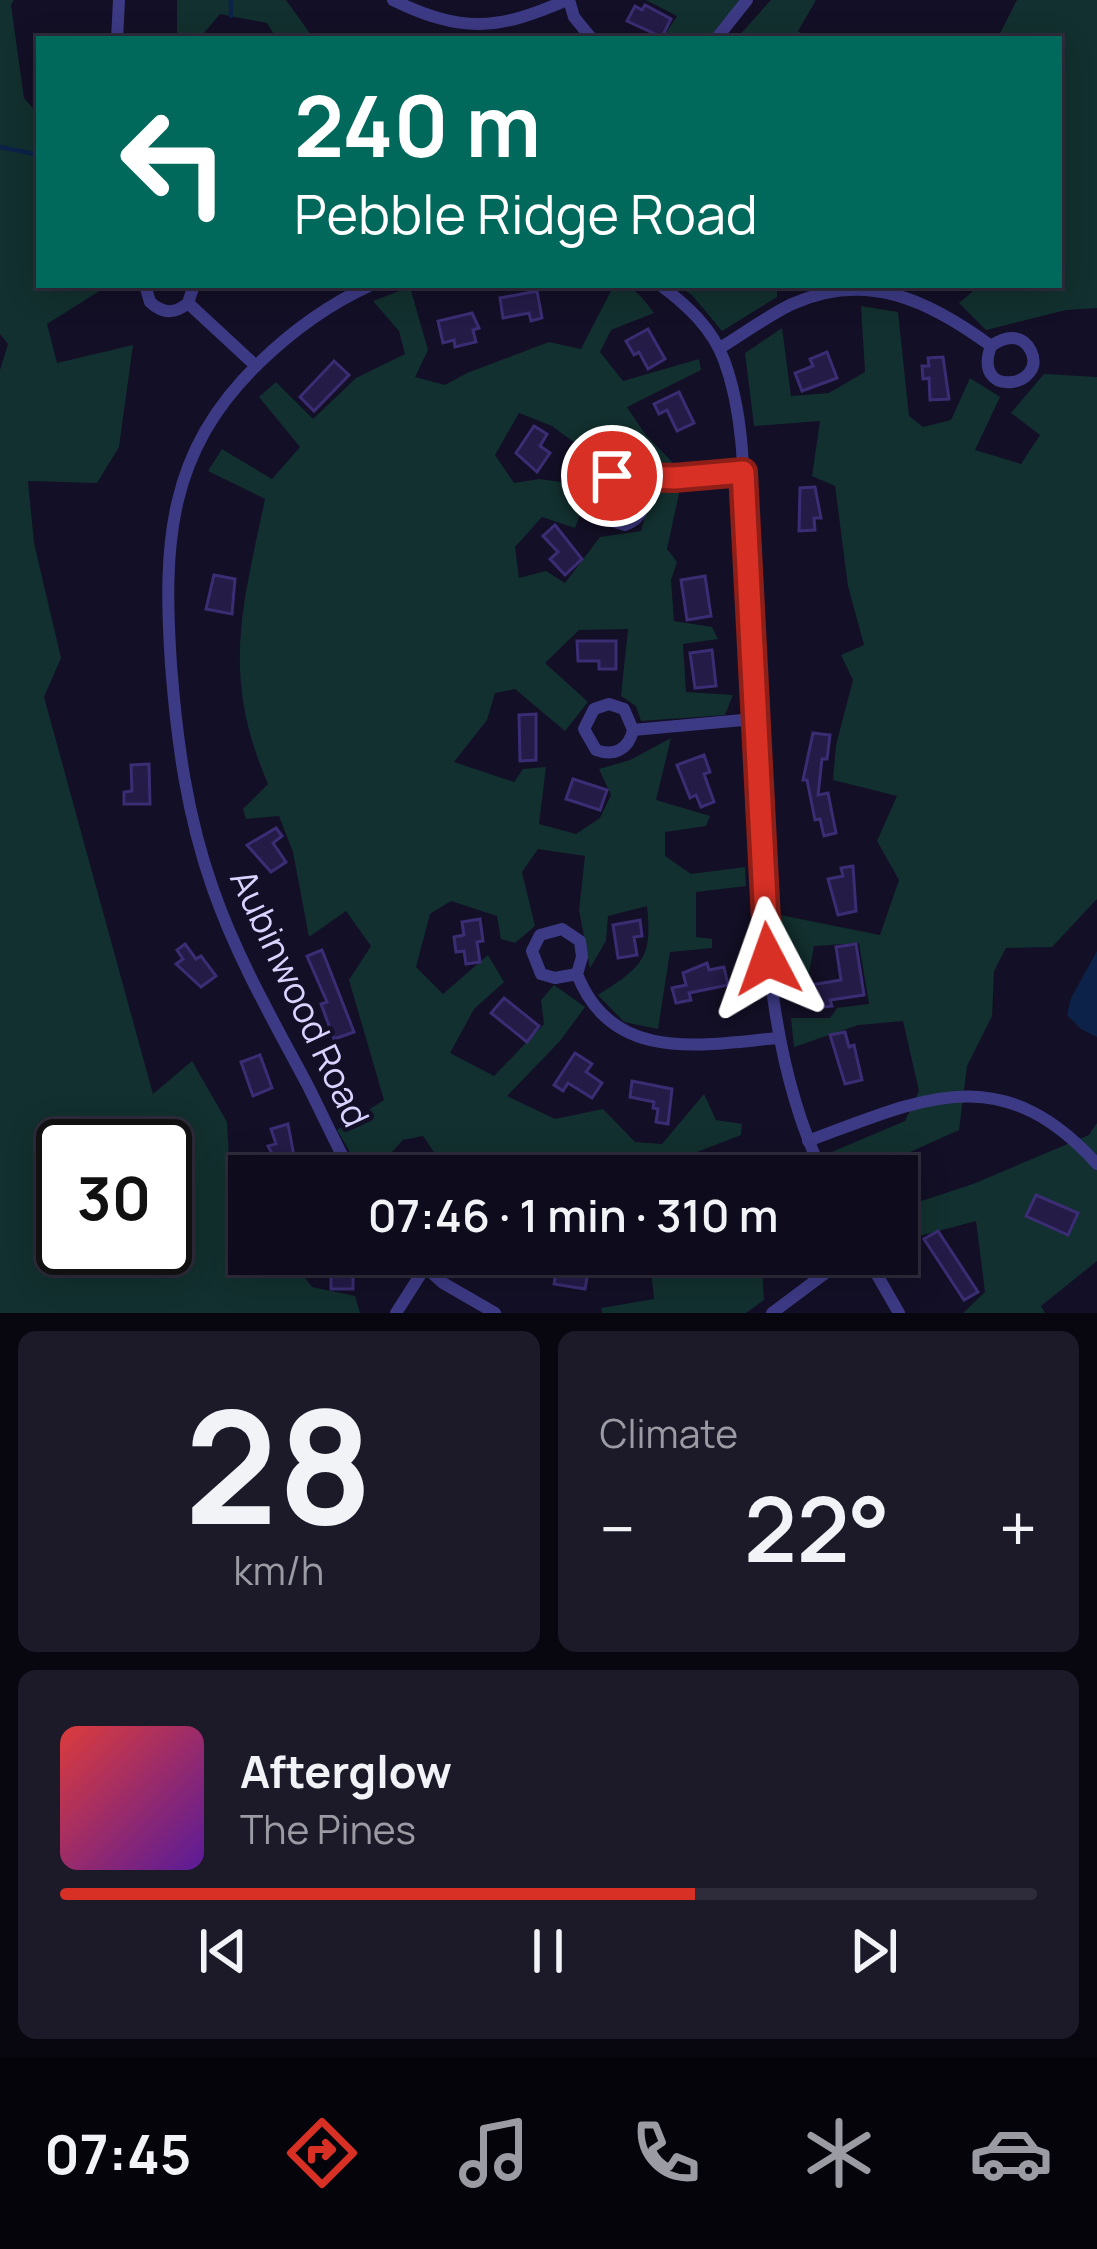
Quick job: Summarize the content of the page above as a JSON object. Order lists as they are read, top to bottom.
{
  "streets": {
    "street": ["Aubinwood Road"]
  },
  "page": {
    "turn": ["240 m", "Pebble Ridge Road"],
    "limit": "30",
    "trip": "07:46 · 1 min · 310 m",
    "tile": [
      ["28", "km/h"],
      "Climate"
    ],
    "heat": ["−", "22°", "+"],
    "song": ["Afterglow", "The Pines"],
    "tabs": "07:45"
  }
}
